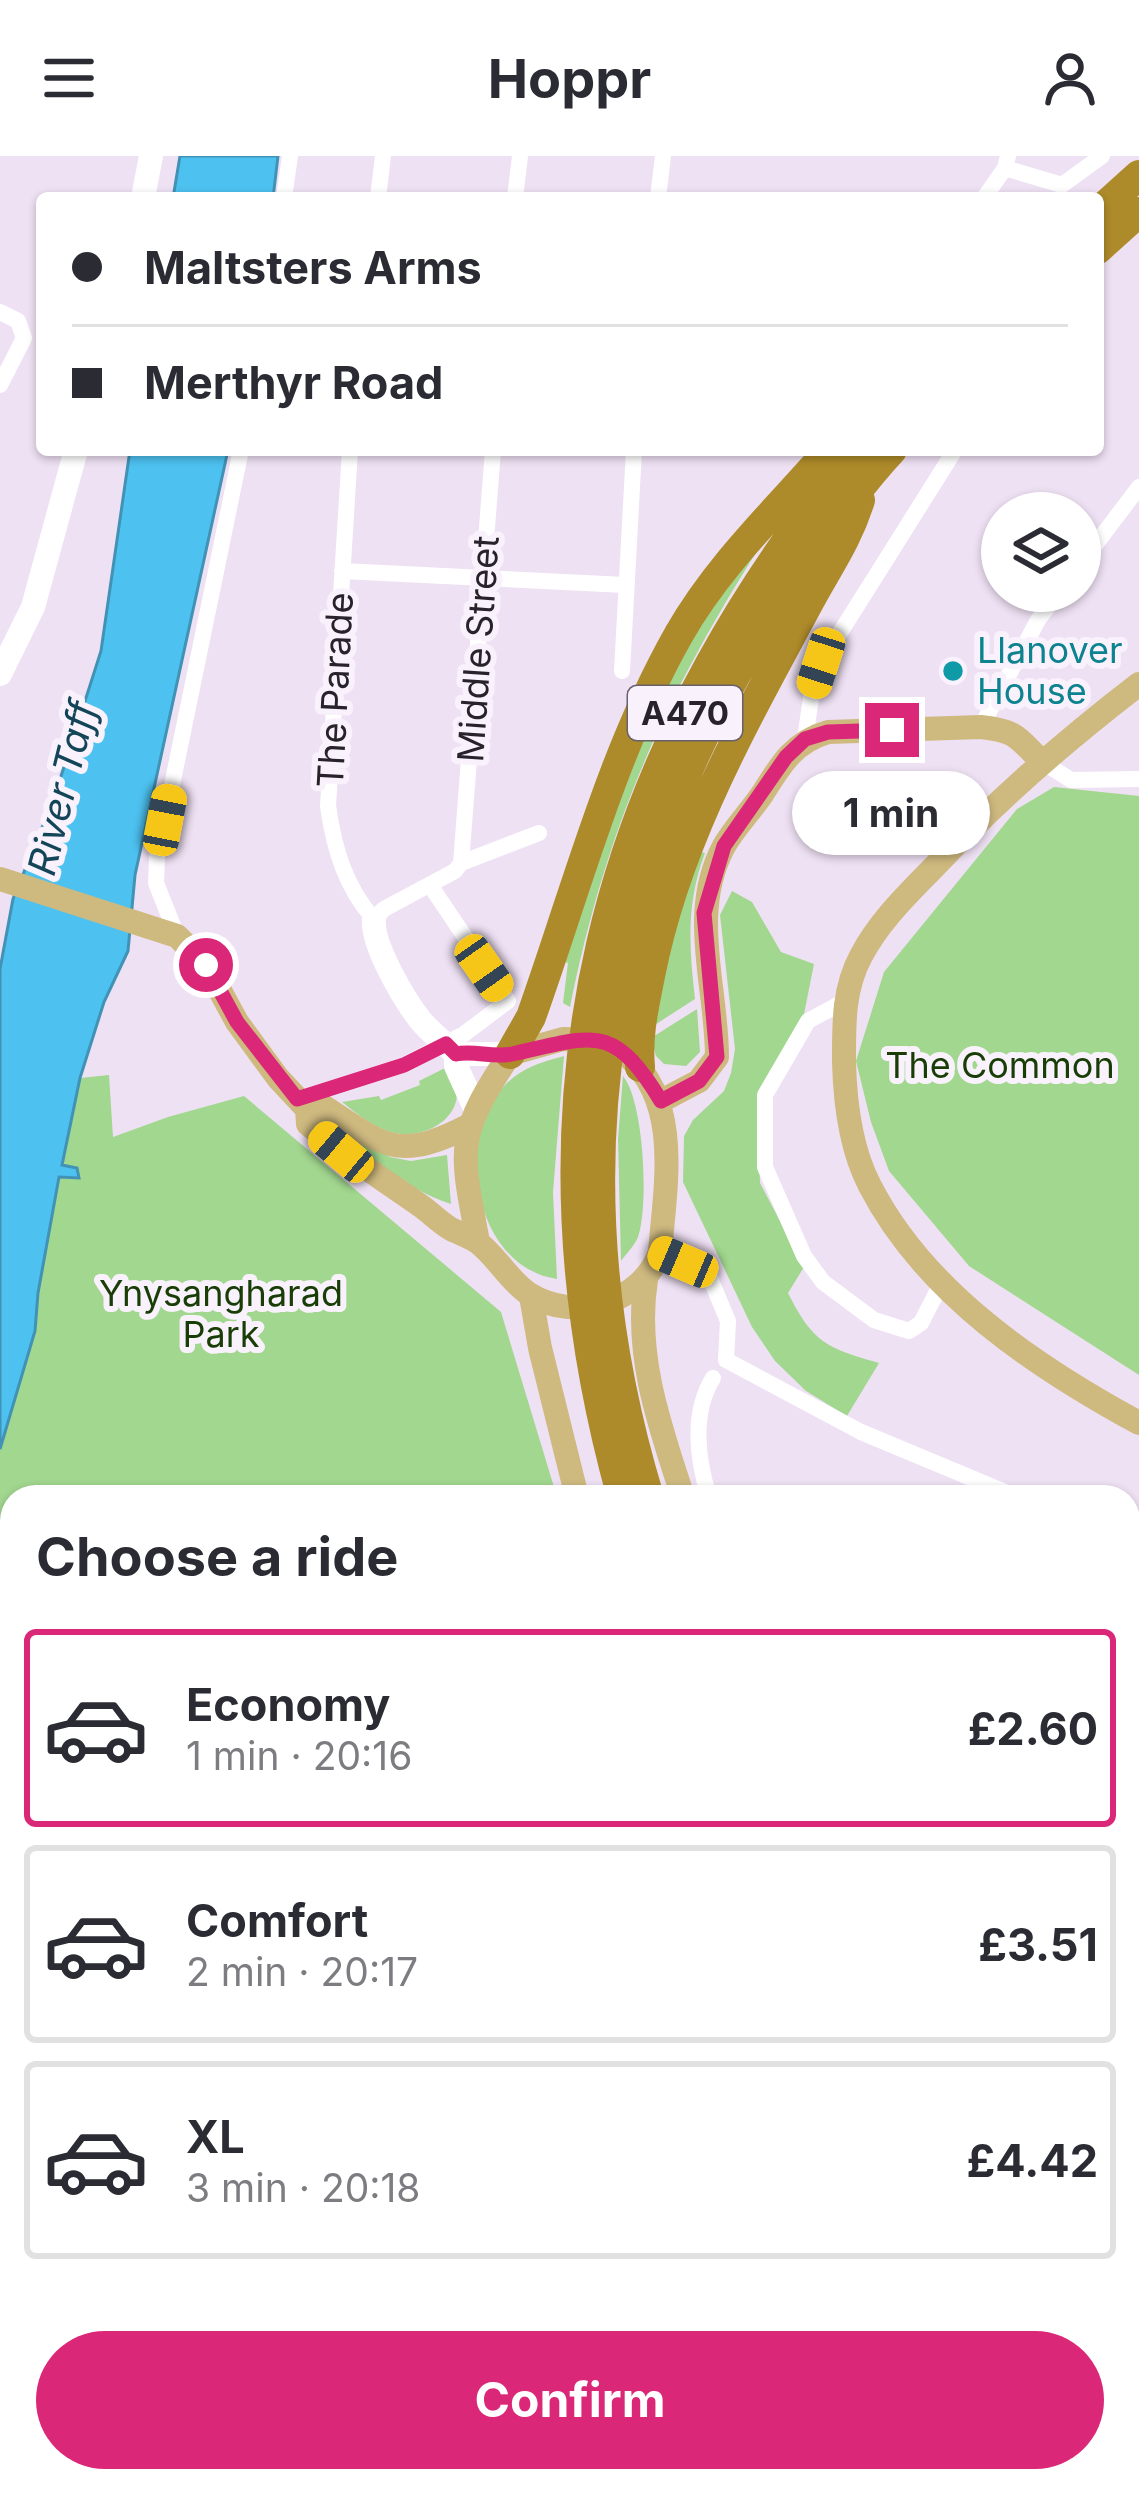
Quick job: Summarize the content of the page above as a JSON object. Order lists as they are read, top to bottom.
{
  "streets": {
    "highway": ["A470"],
    "street": ["Middle Street", "The Parade"]
  },
  "water": ["River Taff"],
  "parks": ["The Common", "Ynysangharad Park"],
  "places": ["Llanover House"],
  "page": {
    "header": "Hoppr",
    "banner": ["Maltsters Arms", "Merthyr Road"],
    "bubble": "1 min",
    "heading": "Choose a ride",
    "list": [
      {
        "name": "Economy",
        "note": "1 min · 20:16",
        "value": "£2.60"
      },
      {
        "name": "Comfort",
        "note": "2 min · 20:17",
        "value": "£3.51"
      },
      {
        "name": "XL",
        "note": "3 min · 20:18",
        "value": "£4.42"
      }
    ],
    "buttons": "Confirm"
  }
}
